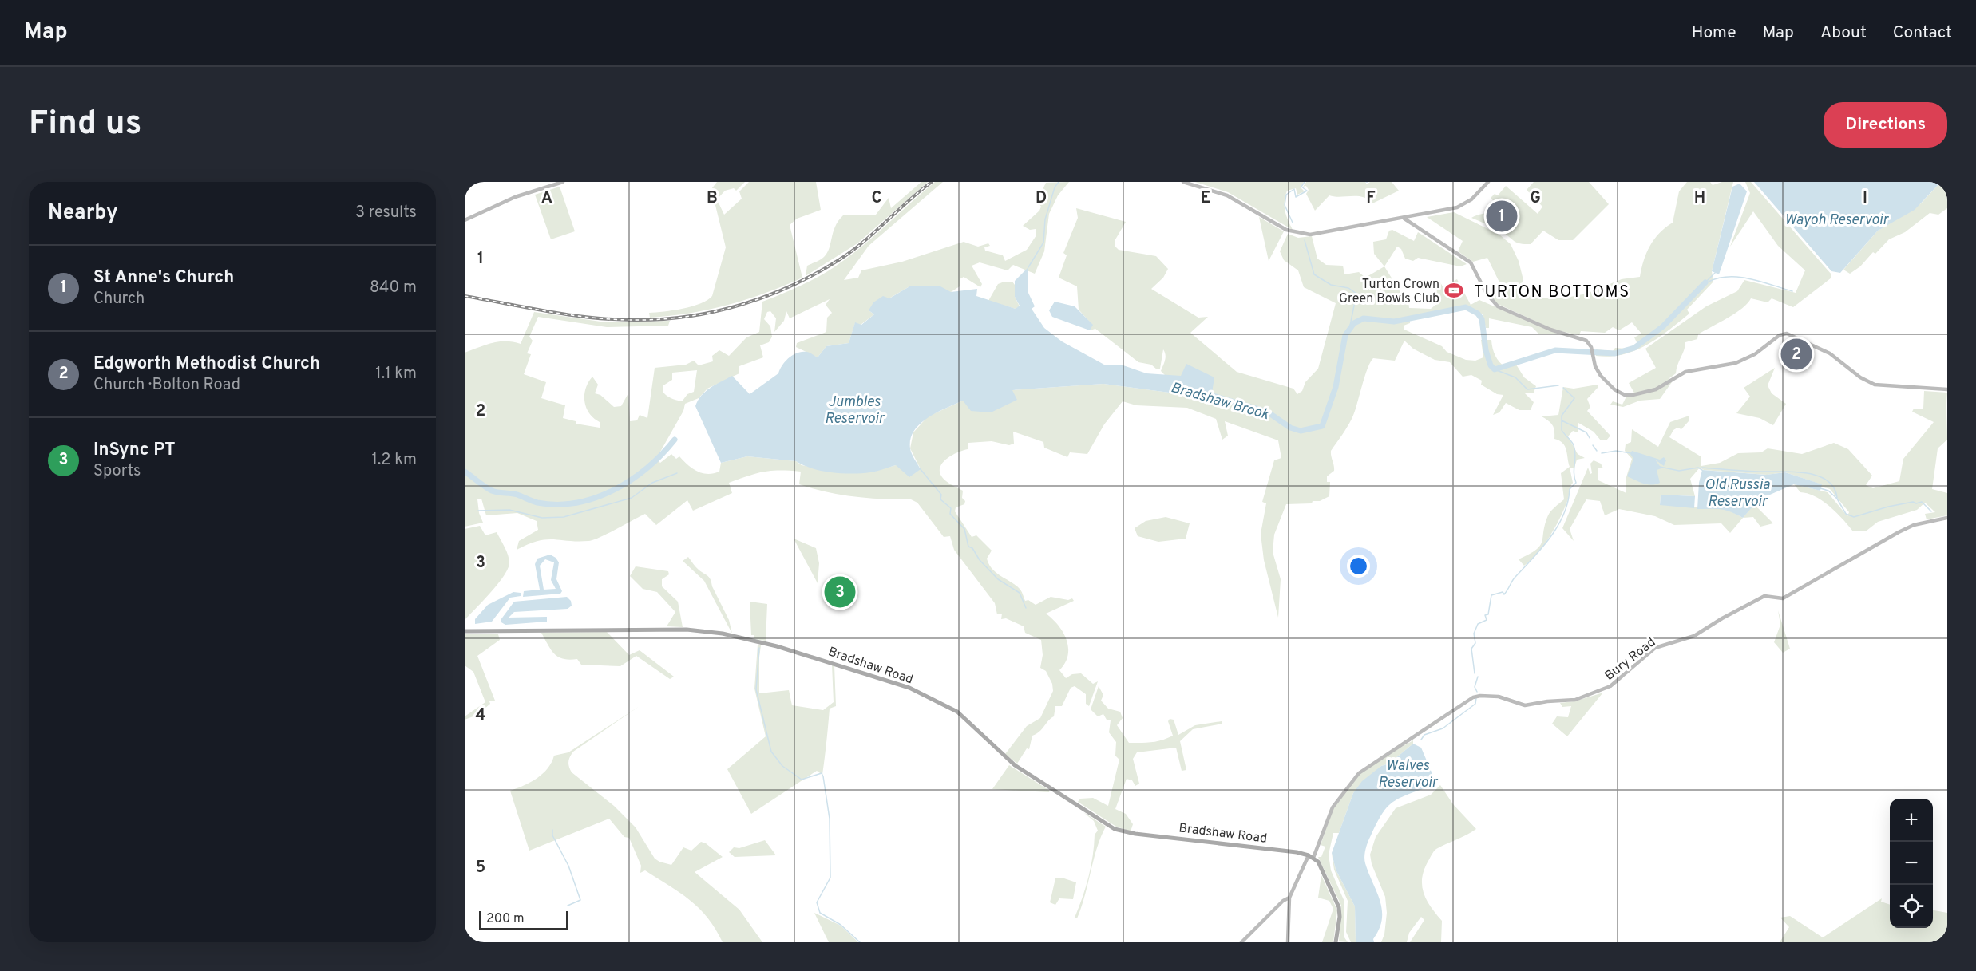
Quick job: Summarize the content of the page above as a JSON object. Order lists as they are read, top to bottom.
{
  "streets": {
    "main road": ["Bradshaw Road"],
    "street": ["Bury Road"]
  },
  "crossings": [
    ["Bury Road", "Bradshaw Road"]
  ],
  "districts": ["TURTON BOTTOMS"],
  "water": [
    "Wayoh Reservoir",
    "Bradshaw Brook",
    "Jumbles Reservoir",
    "Old Russia Reservoir",
    "Walves Reservoir"
  ],
  "places": {
    "sports": ["Turton Crown Green Bowls Club"]
  },
  "scale_bar": "200 m",
  "page": {
    "header": "Map",
    "nav": [
      "Home",
      "Map",
      "About",
      "Contact"
    ],
    "buttons": "Directions",
    "title": "Find us",
    "heading": ["Nearby", "3 results"],
    "pins": ["1", "2", "3"],
    "list": [
      {
        "mark": "1",
        "name": "St Anne's Church",
        "note": "Church",
        "value": "840 m"
      },
      {
        "mark": "2",
        "name": "Edgworth Methodist Church",
        "note": "Church · Bolton Road",
        "value": "1.1 km"
      },
      {
        "mark": "3",
        "name": "InSync PT",
        "note": "Sports",
        "value": "1.2 km"
      }
    ],
    "map_buttons": ["+", "−"],
    "scale": "200 m"
  },
  "grid": {
    "columns": [
      "A",
      "B",
      "C",
      "D",
      "E",
      "F",
      "G",
      "H",
      "I"
    ],
    "rows": [
      "1",
      "2",
      "3",
      "4",
      "5"
    ]
  }
}
